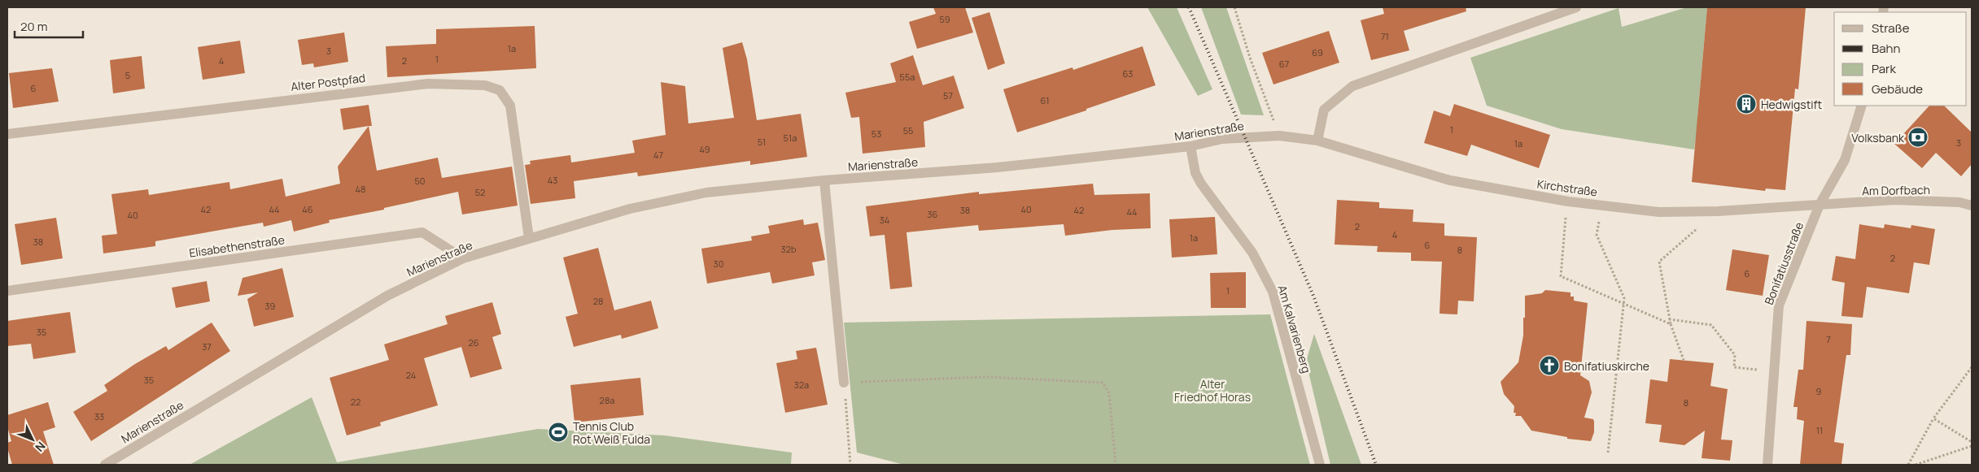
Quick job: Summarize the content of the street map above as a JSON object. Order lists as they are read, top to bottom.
{
  "streets": {
    "street": [
      "Alter Postpfad",
      "Marienstraße",
      "Kirchstraße",
      "Am Dorfbach",
      "Elisabethenstraße",
      "Bonifatiusstraße",
      "Am Kalvarienberg"
    ]
  },
  "crossings": [
    ["Alter Postpfad", "Marienstraße"],
    ["Marienstraße", "Kirchstraße"],
    ["Marienstraße", "Elisabethenstraße"],
    ["Marienstraße", "Am Kalvarienberg"],
    ["Kirchstraße", "Am Dorfbach"],
    ["Kirchstraße", "Bonifatiusstraße"],
    ["Am Dorfbach", "Bonifatiusstraße"]
  ],
  "parks": ["Alter Friedhof Horas"],
  "places": {
    "building": ["Hedwigstift"],
    "bank": ["Volksbank"],
    "church": ["Bonifatiuskirche"],
    "sports": ["Tennis Club Rot Weiß Fulda"]
  },
  "house_numbers": [
    "59",
    "71",
    "1a",
    "3",
    "69",
    "1",
    "4",
    "2",
    "67",
    "63",
    "5",
    "55a",
    "6",
    "57",
    "61",
    "1",
    "55",
    "53",
    "51a",
    "51",
    "3",
    "1a",
    "49",
    "47",
    "43",
    "50",
    "48",
    "52",
    "42",
    "44",
    "46",
    "40",
    "38",
    "42",
    "44",
    "36",
    "40",
    "34",
    "2",
    "4",
    "1a",
    "38",
    "6",
    "32b",
    "8",
    "2",
    "30",
    "6",
    "1",
    "28",
    "39",
    "35",
    "7",
    "26",
    "37",
    "24",
    "35",
    "32a",
    "9",
    "28a",
    "22",
    "8",
    "33",
    "11"
  ],
  "legend": [
    "Straße",
    "Bahn",
    "Park",
    "Gebäude"
  ],
  "scale_bar": "20 m",
  "north": "bottom right"
}
